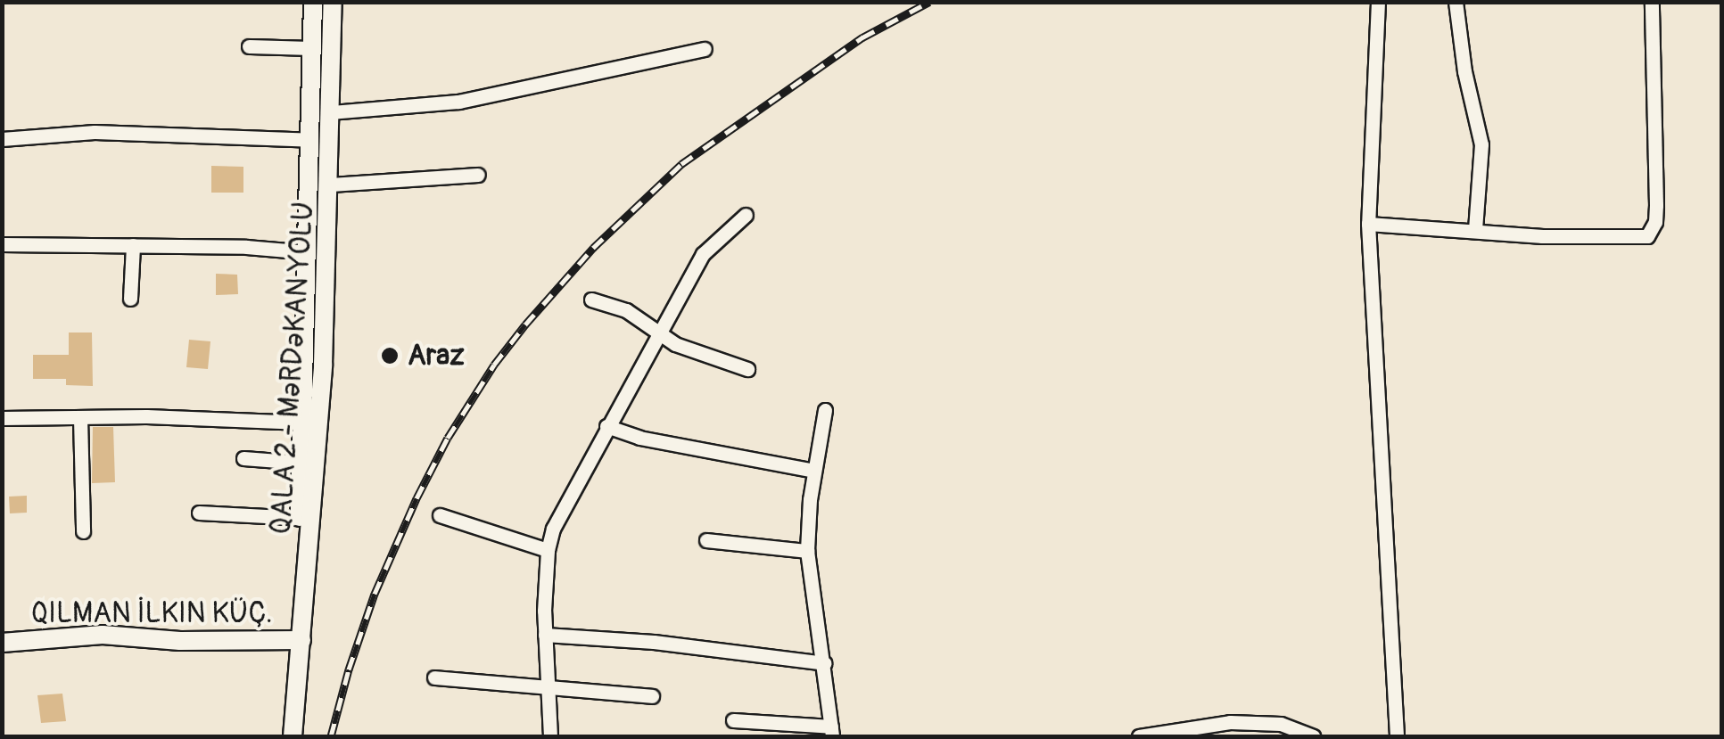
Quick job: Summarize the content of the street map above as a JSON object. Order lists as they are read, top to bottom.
{
  "streets": {
    "main road": ["QALA 2 - MƏRDƏKAN YOLU"]
  },
  "places": ["Araz"]
}
